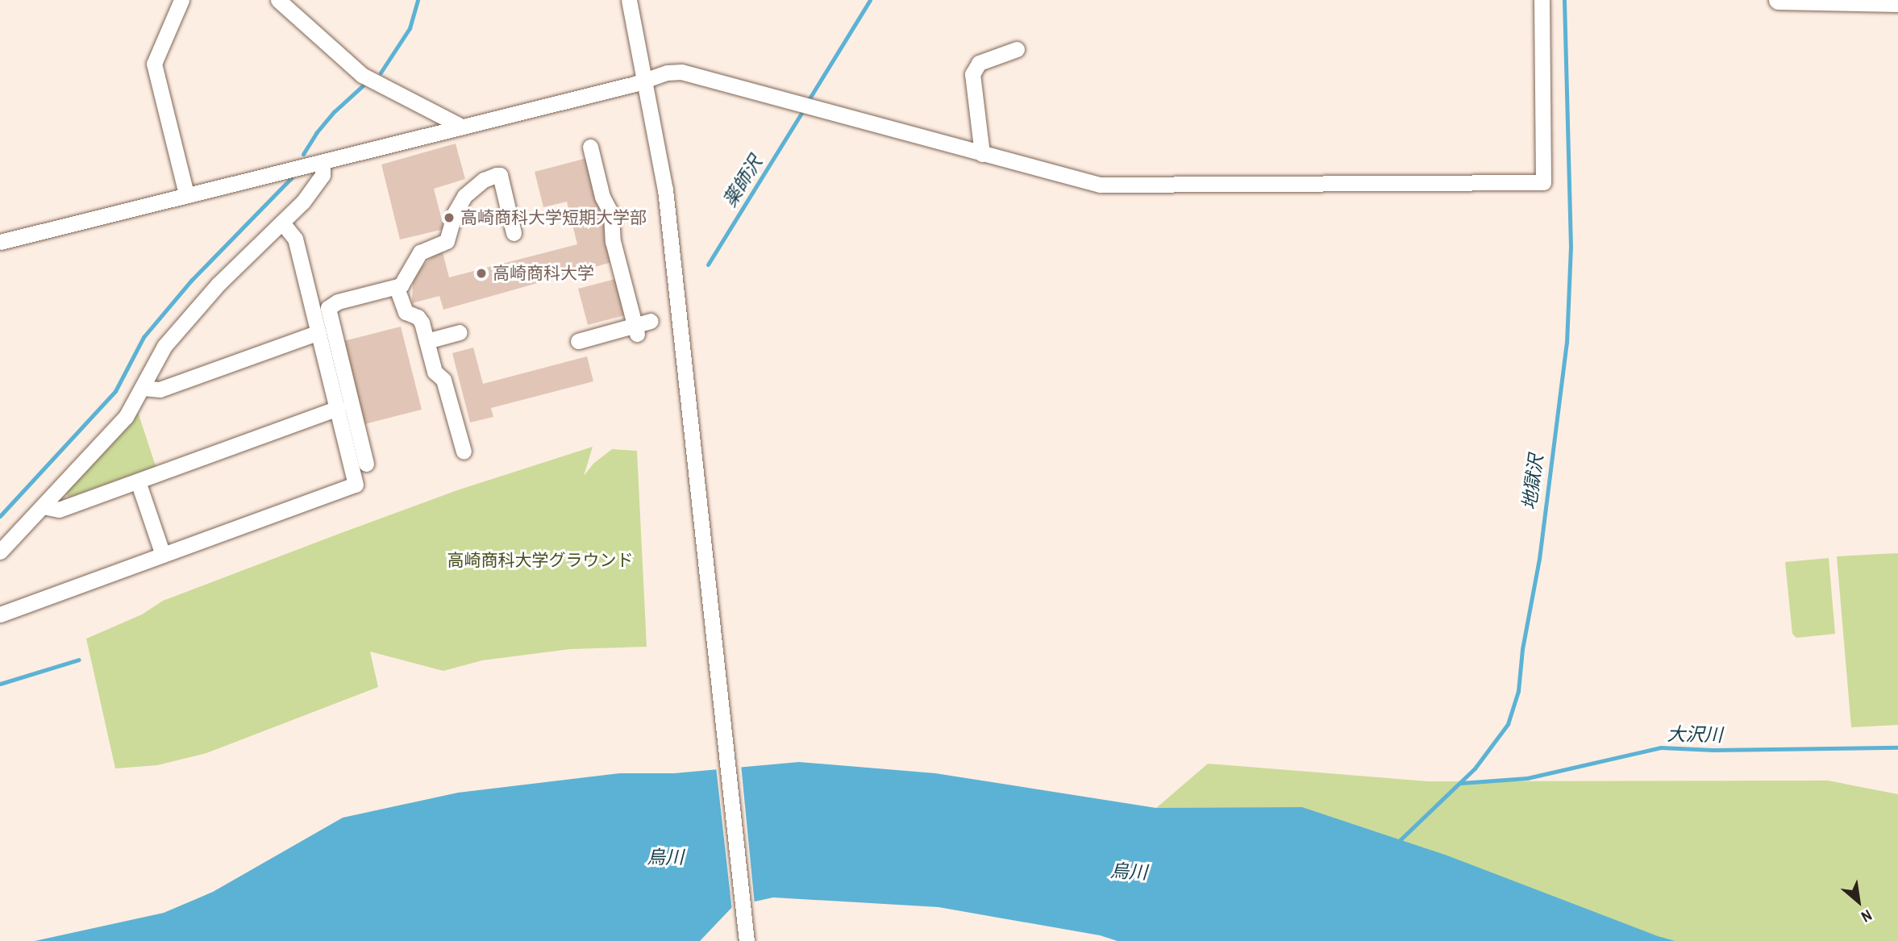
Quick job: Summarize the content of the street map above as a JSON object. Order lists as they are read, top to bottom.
{
  "water": [
    "薬師沢",
    "地獄沢",
    "大沢川",
    "烏川"
  ],
  "parks": ["高崎商科大学グラウンド"],
  "places": ["高崎商科大学短期大学部", "高崎商科大学"],
  "north": "bottom right"
}
